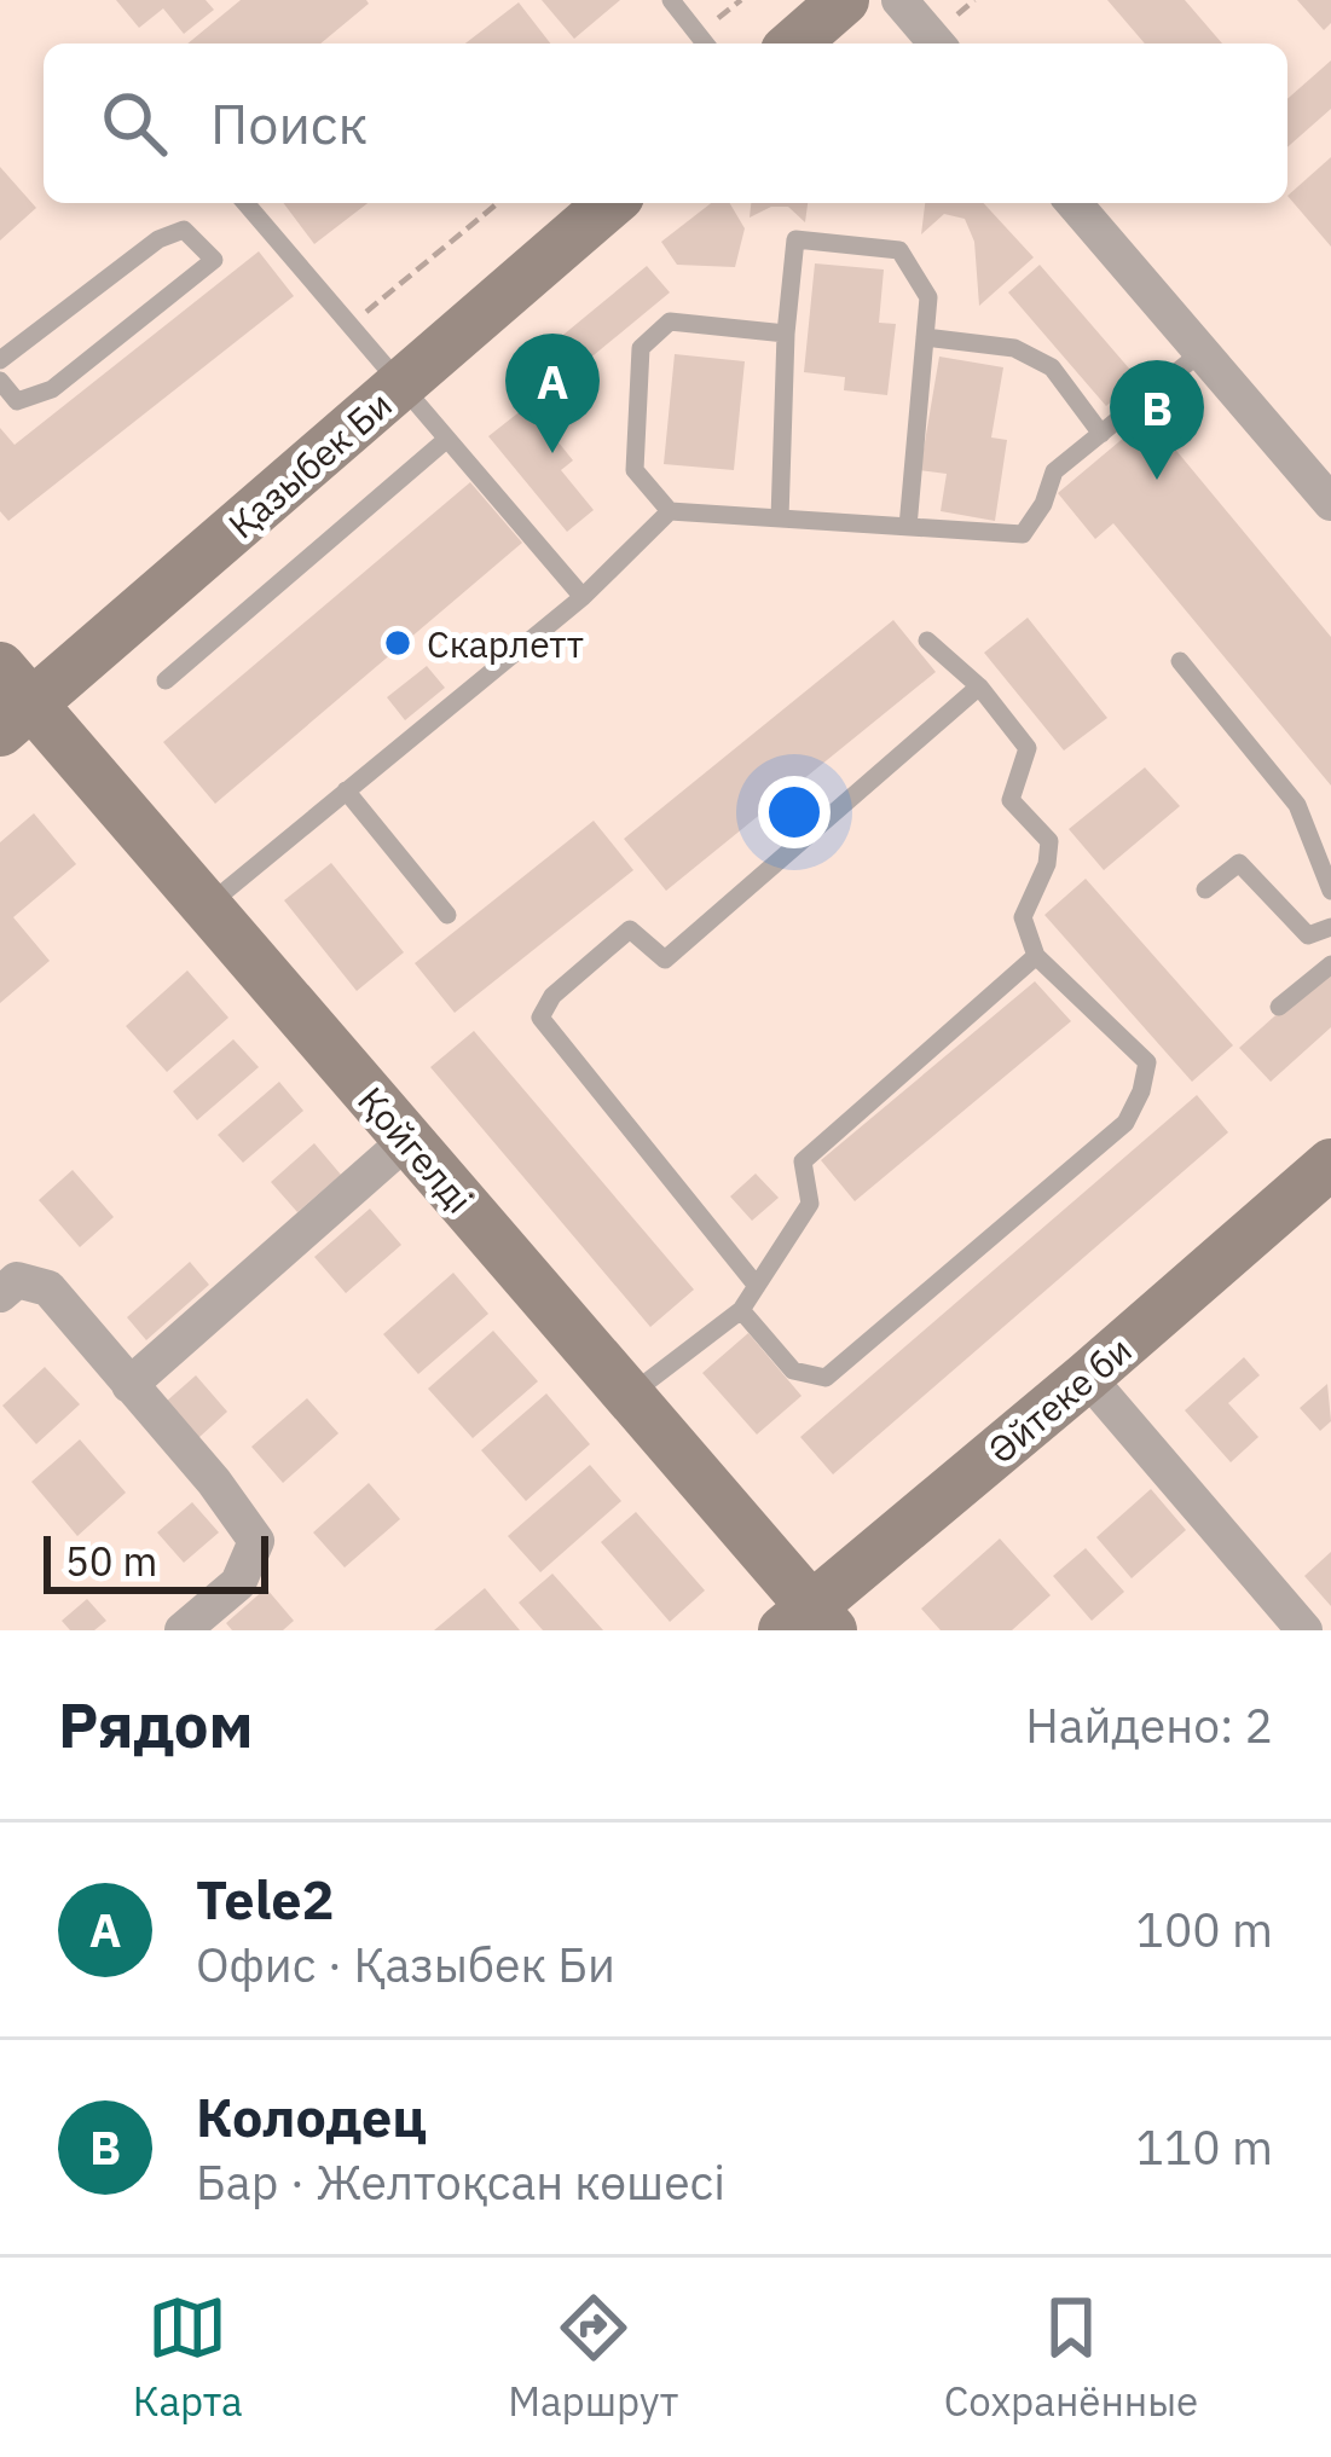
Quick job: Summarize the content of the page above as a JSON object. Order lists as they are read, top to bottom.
{
  "streets": {
    "street": ["Қазыбек Би", "Қойгелді", "Әйтеке би"]
  },
  "crossings": [
    ["Қазыбек Би", "Қойгелді"],
    ["Қойгелді", "Әйтеке би"]
  ],
  "places": ["Скарлетт"],
  "scale_bar": "50 m",
  "page": {
    "search": "Поиск",
    "pins": ["A", "B"],
    "scale": "50 m",
    "heading": ["Рядом", "Найдено: 2"],
    "list": [
      {
        "mark": "A",
        "name": "Tele2",
        "note": "Офис · Қазыбек Би",
        "value": "100 m"
      },
      {
        "mark": "B",
        "name": "Колодец",
        "note": "Бар · Желтоқсан көшесі",
        "value": "110 m"
      }
    ],
    "nav": ["Карта", "Маршрут", "Сохранённые"]
  }
}
